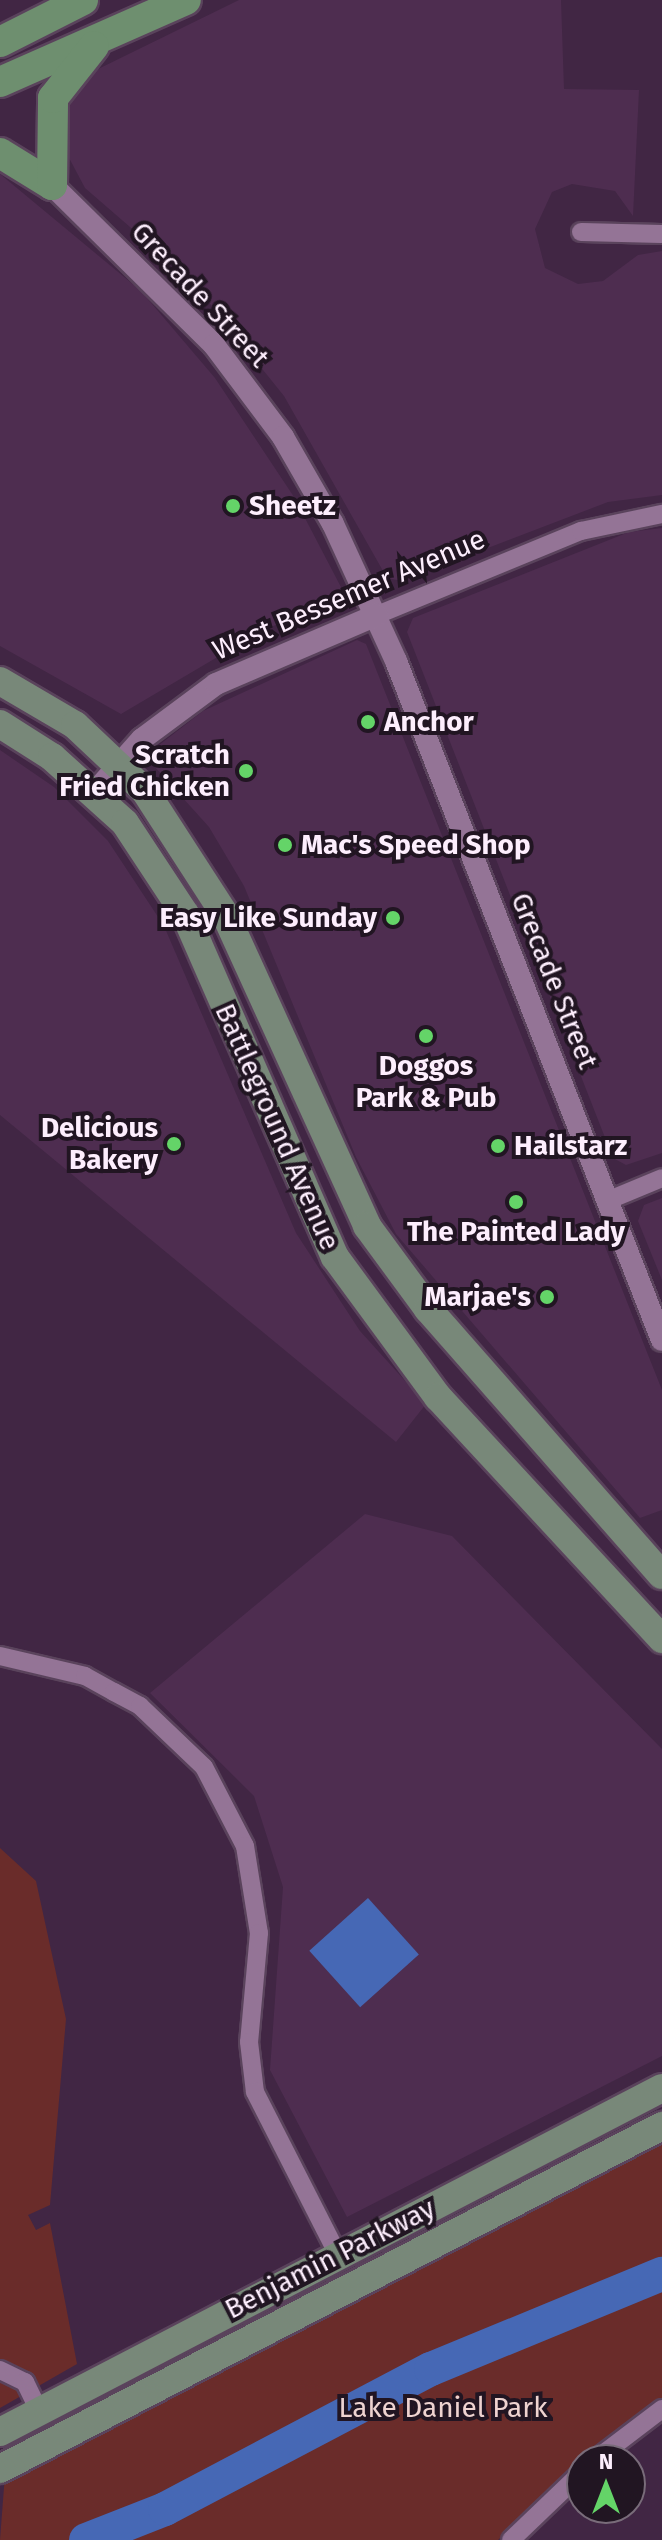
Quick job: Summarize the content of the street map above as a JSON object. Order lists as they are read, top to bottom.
{
  "streets": {
    "main road": ["Battleground Avenue", "Benjamin Parkway"],
    "street": ["Grecade Street", "West Bessemer Avenue"]
  },
  "crossings": [
    ["Grecade Street", "West Bessemer Avenue"],
    ["West Bessemer Avenue", "Battleground Avenue"]
  ],
  "parks": ["Lake Daniel Park"],
  "places": [
    "Sheetz",
    "Anchor",
    "Scratch Fried Chicken",
    "Mac's Speed Shop",
    "Easy Like Sunday",
    "Doggos Park & Pub",
    "Delicious Bakery",
    "Hailstarz",
    "The Painted Lady",
    "Marjae's"
  ],
  "north": "top"
}
